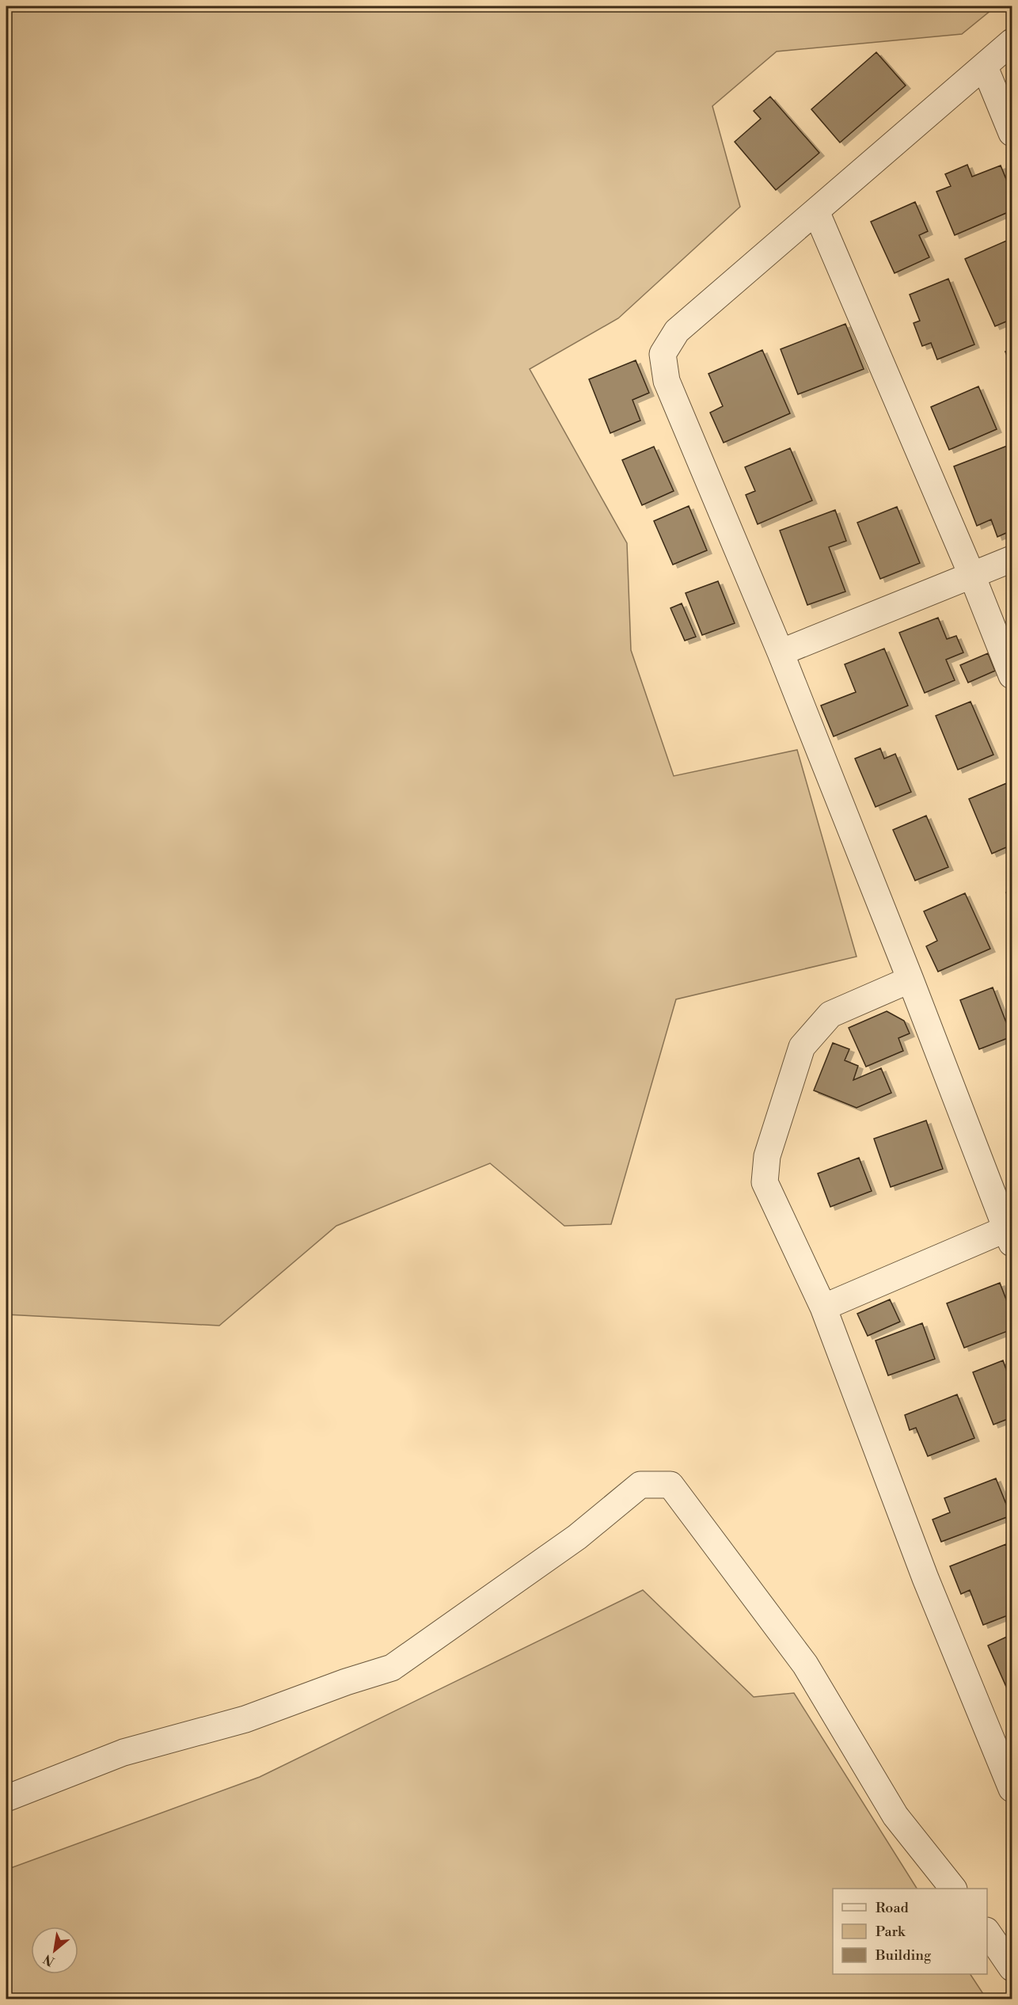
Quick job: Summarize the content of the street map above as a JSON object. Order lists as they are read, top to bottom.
{
  "legend": ["Road", "Park", "Building"],
  "north": "bottom left"
}
